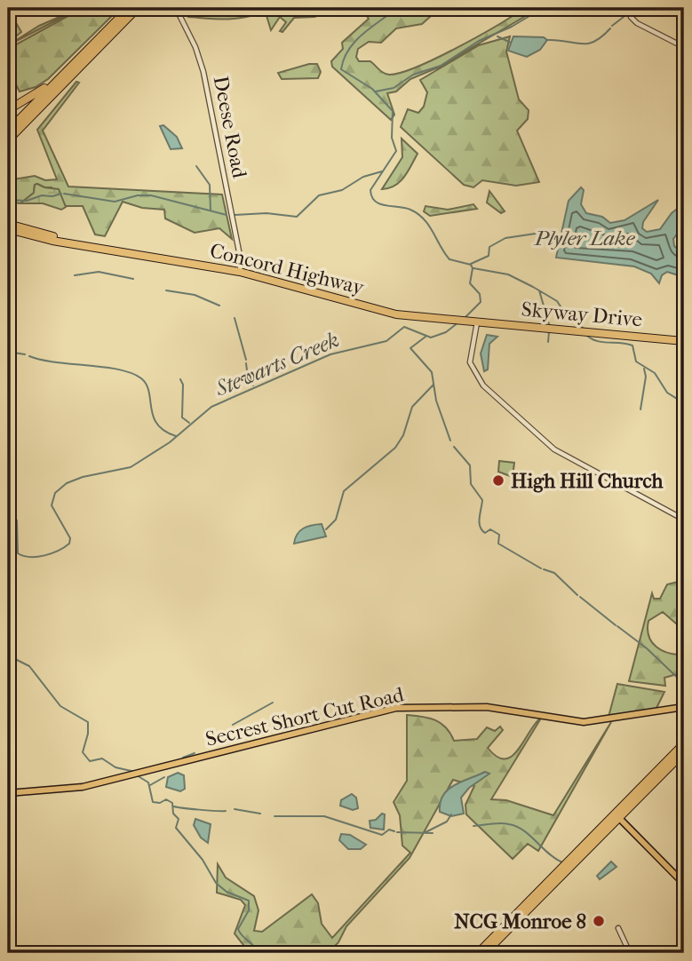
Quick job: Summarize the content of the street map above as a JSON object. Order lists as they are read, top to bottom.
{
  "streets": {
    "highway": ["Concord Highway", "Skyway Drive"],
    "main road": ["Secrest Short Cut Road"],
    "street": ["Deese Road"]
  },
  "crossings": [
    ["Deese Road", "Concord Highway"],
    ["Concord Highway", "Skyway Drive"]
  ],
  "water": ["Plyler Lake", "Stewarts Creek"],
  "places": ["High Hill Church", "NCG Monroe 8"]
}
